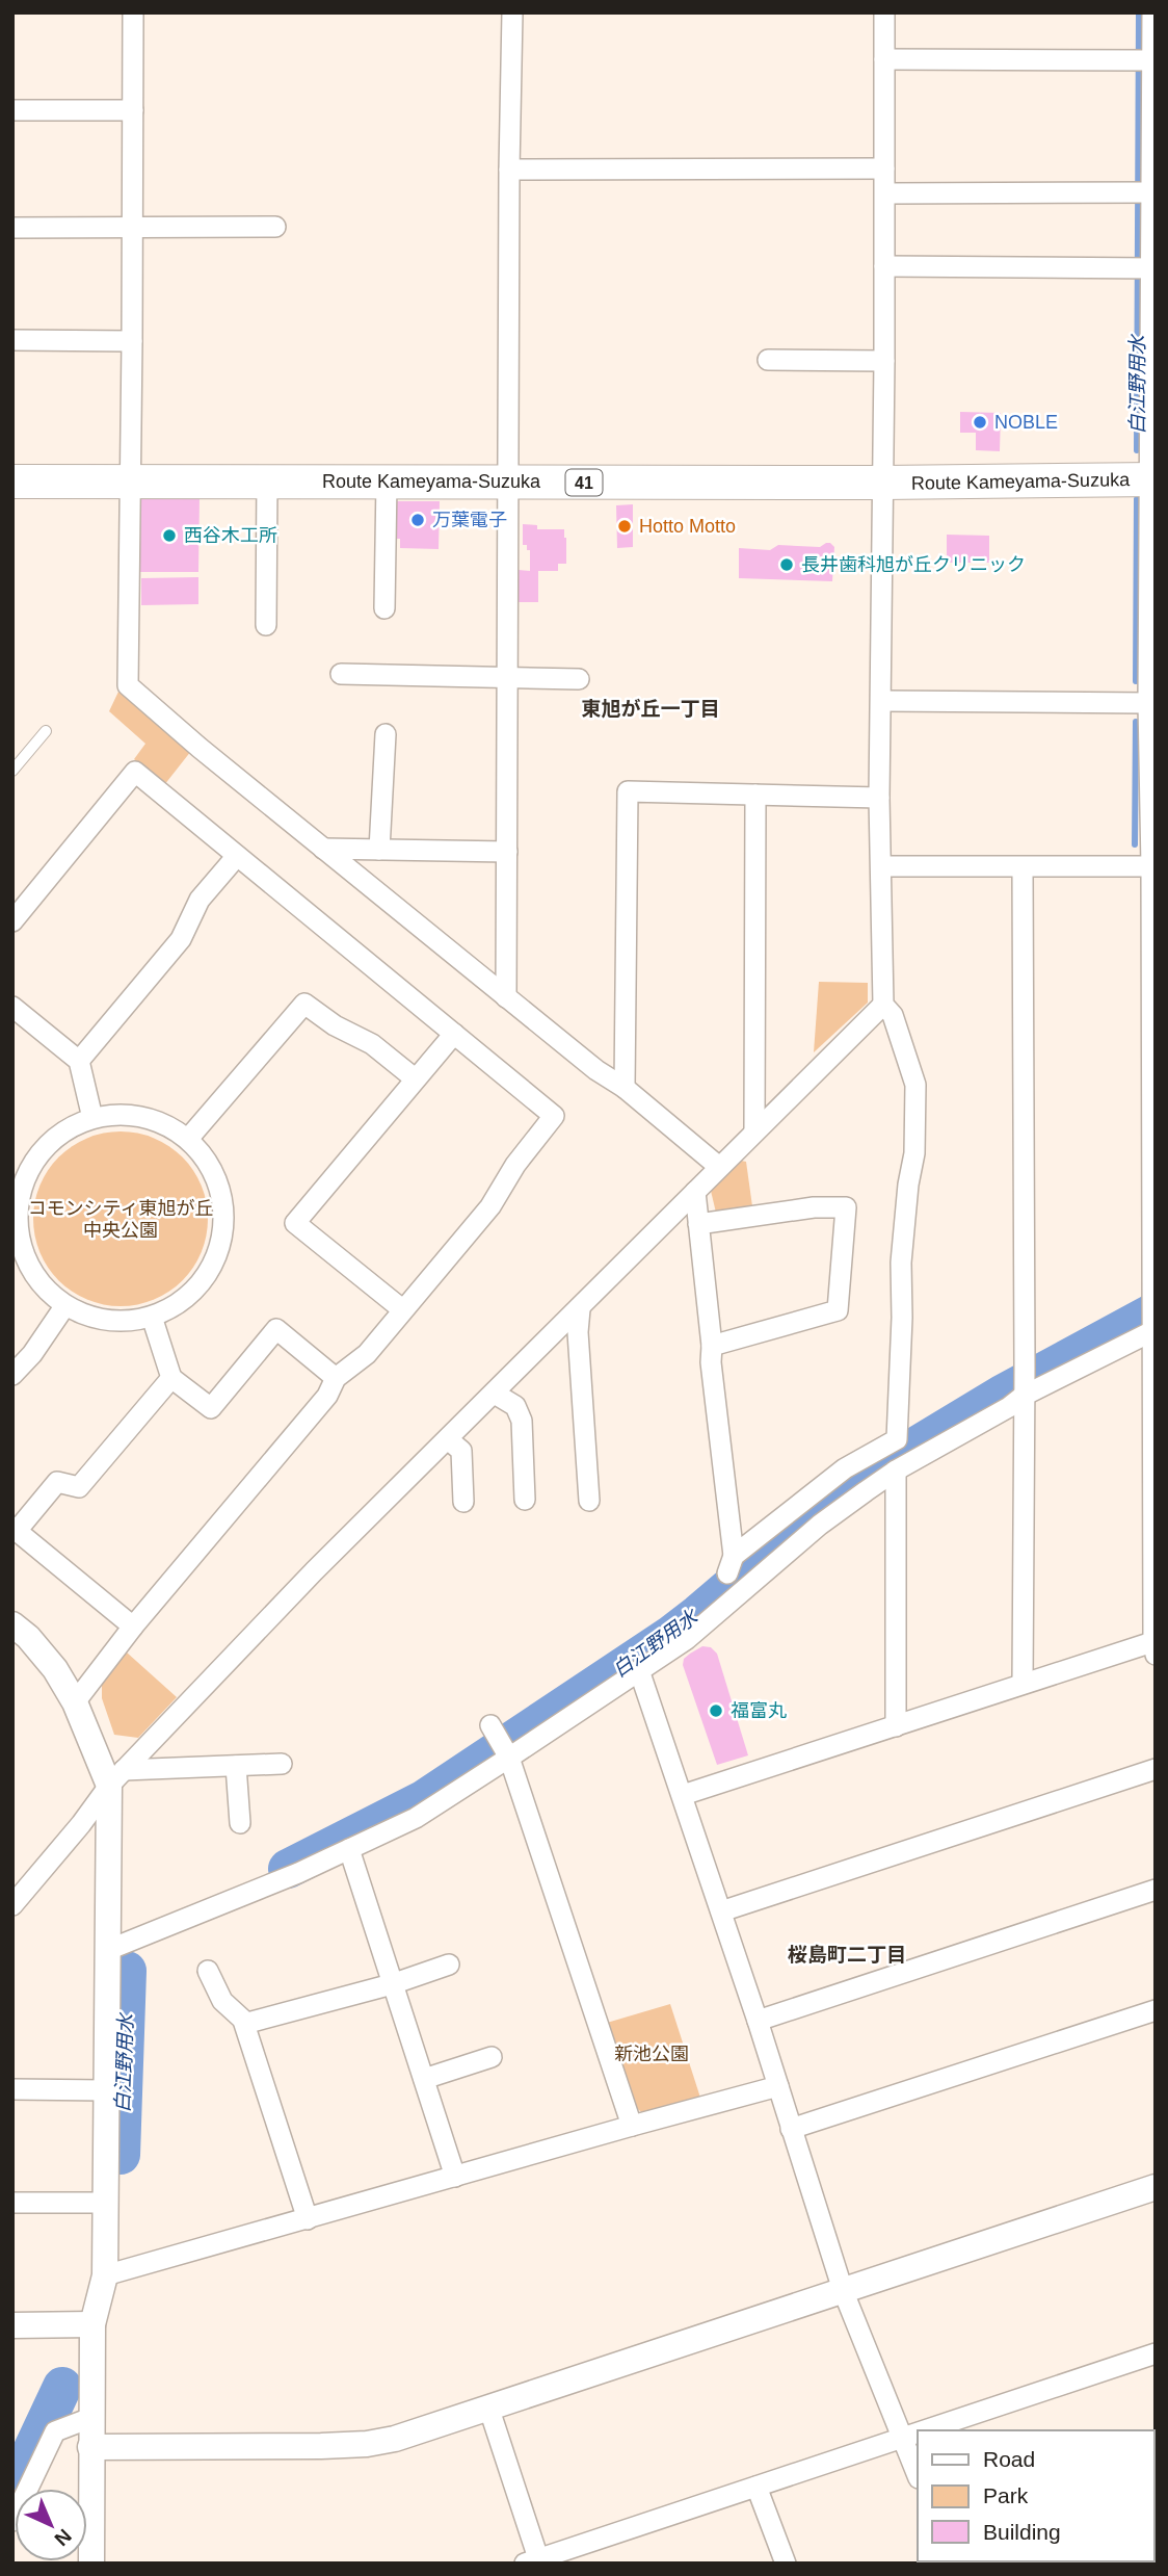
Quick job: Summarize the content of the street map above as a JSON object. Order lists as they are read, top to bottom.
{
  "streets": {
    "main road": ["Route Kameyama-Suzuka", "41"]
  },
  "districts": ["東旭が丘一丁目", "桜島町二丁目"],
  "water": ["白江野用水"],
  "parks": ["コモンシティ東旭が丘 中央公園", "新池公園"],
  "places": [
    "NOBLE",
    "万葉電子",
    "Hotto Motto",
    "西谷木工所",
    "長井歯科旭が丘クリニック",
    "福富丸"
  ],
  "legend": ["Road", "Park", "Building"],
  "north": "bottom right"
}
